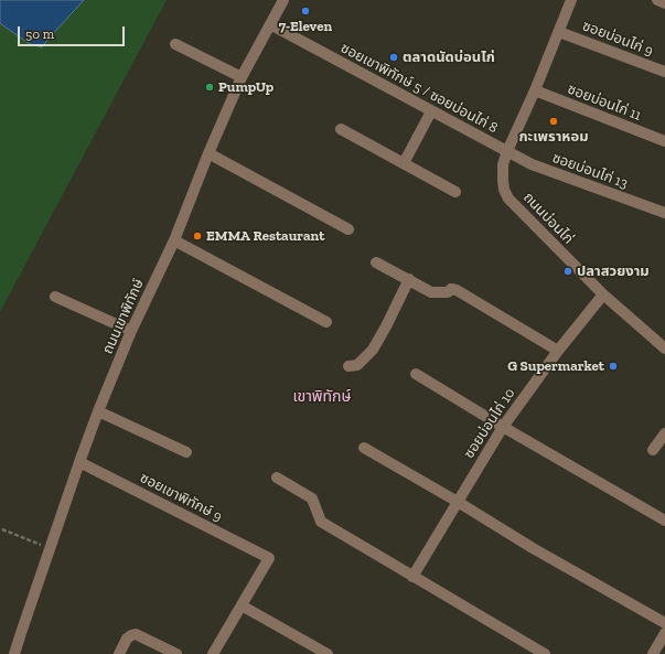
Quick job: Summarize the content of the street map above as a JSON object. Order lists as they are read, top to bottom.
{
  "streets": {
    "street": [
      "ซอยบ่อนไก่ 9",
      "ซอยเขาพิทักษ์ 5 / ซอยบ่อนไก่ 8",
      "ซอยบ่อนไก่ 11",
      "ซอยบ่อนไก่ 13",
      "ถนนบ่อนไก่",
      "ถนนเขาพิทักษ์",
      "ซอยบ่อนไก่ 10",
      "ซอยเขาพิทักษ์ 9"
    ]
  },
  "crossings": [
    ["ซอยบ่อนไก่ 9", "ถนนบ่อนไก่"],
    ["ซอยเขาพิทักษ์ 5 / ซอยบ่อนไก่ 8", "ซอยบ่อนไก่ 13"],
    ["ซอยเขาพิทักษ์ 5 / ซอยบ่อนไก่ 8", "ถนนบ่อนไก่"],
    ["ซอยเขาพิทักษ์ 5 / ซอยบ่อนไก่ 8", "ถนนเขาพิทักษ์"],
    ["ซอยบ่อนไก่ 11", "ถนนบ่อนไก่"],
    ["ซอยบ่อนไก่ 13", "ถนนบ่อนไก่"],
    ["ถนนบ่อนไก่", "ซอยบ่อนไก่ 10"],
    ["ถนนเขาพิทักษ์", "ซอยเขาพิทักษ์ 9"]
  ],
  "districts": ["เขาพิทักษ์"],
  "places": [
    "7-Eleven",
    "ตลาดนัดบ่อนไก่",
    "PumpUp",
    "กะเพราหอม",
    "EMMA Restaurant",
    "ปลาสวยงาม",
    "G Supermarket"
  ],
  "scale_bar": "50 m"
}
